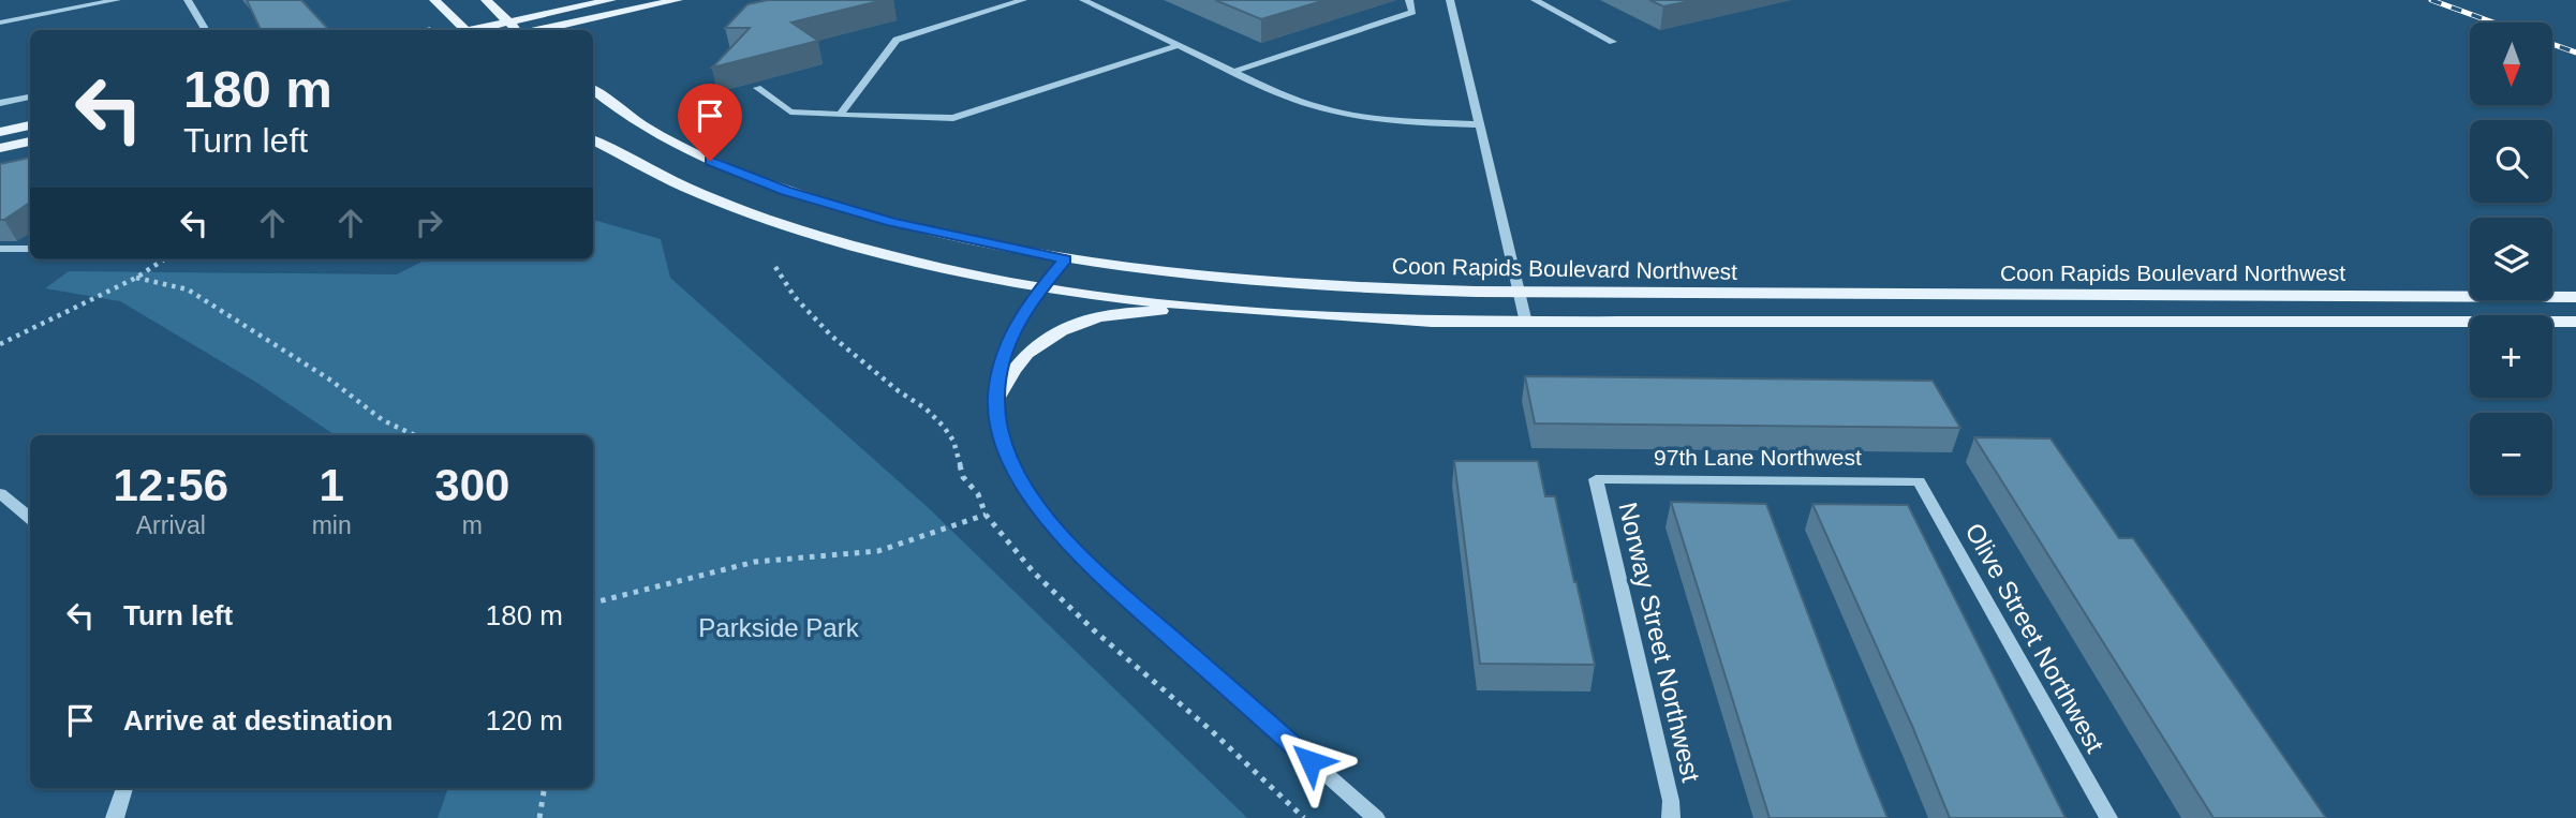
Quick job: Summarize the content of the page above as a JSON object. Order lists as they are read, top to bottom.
{
  "streets": {
    "main road": ["Coon Rapids Boulevard Northwest"],
    "street": ["97th Lane Northwest", "Olive Street Northwest", "Norway Street Northwest"]
  },
  "crossings": [
    ["97th Lane Northwest", "Olive Street Northwest"],
    ["97th Lane Northwest", "Norway Street Northwest"]
  ],
  "parks": ["Parkside Park"],
  "north": "bottom",
  "page": {
    "map_buttons": ["+", "−"],
    "turn": ["180 m", "Turn left"],
    "eta": [
      "12:56",
      "Arrival",
      "1",
      "min",
      "300",
      "m"
    ],
    "list": [
      {
        "name": "Turn left",
        "value": "180 m"
      },
      {
        "name": "Arrive at destination",
        "value": "120 m"
      }
    ]
  }
}
